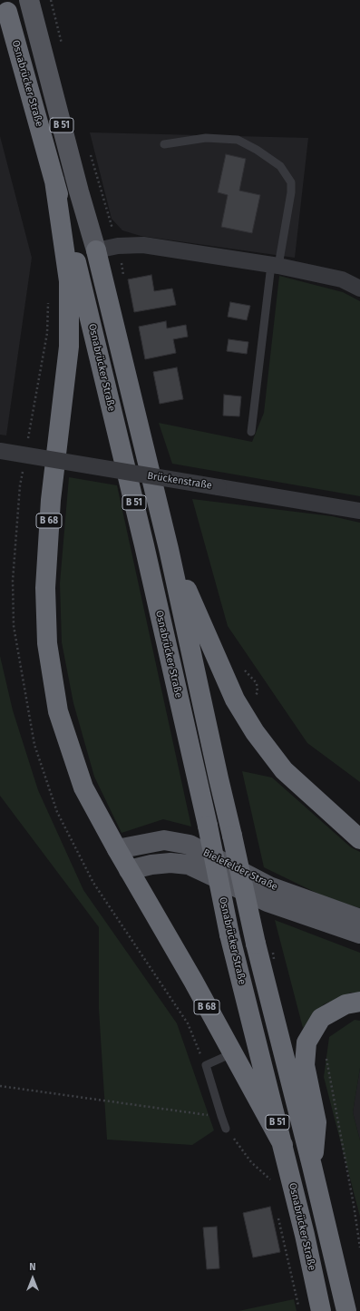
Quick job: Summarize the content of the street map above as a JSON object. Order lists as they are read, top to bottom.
{
  "streets": {
    "highway": ["Osnabrücker Straße", "B 51", "B 68"],
    "main road": ["Bielefelder Straße"],
    "street": ["Brückenstraße"]
  },
  "crossings": [
    ["Osnabrücker Straße", "B 68"],
    ["B 68", "Bielefelder Straße"]
  ],
  "north": "top"
}
